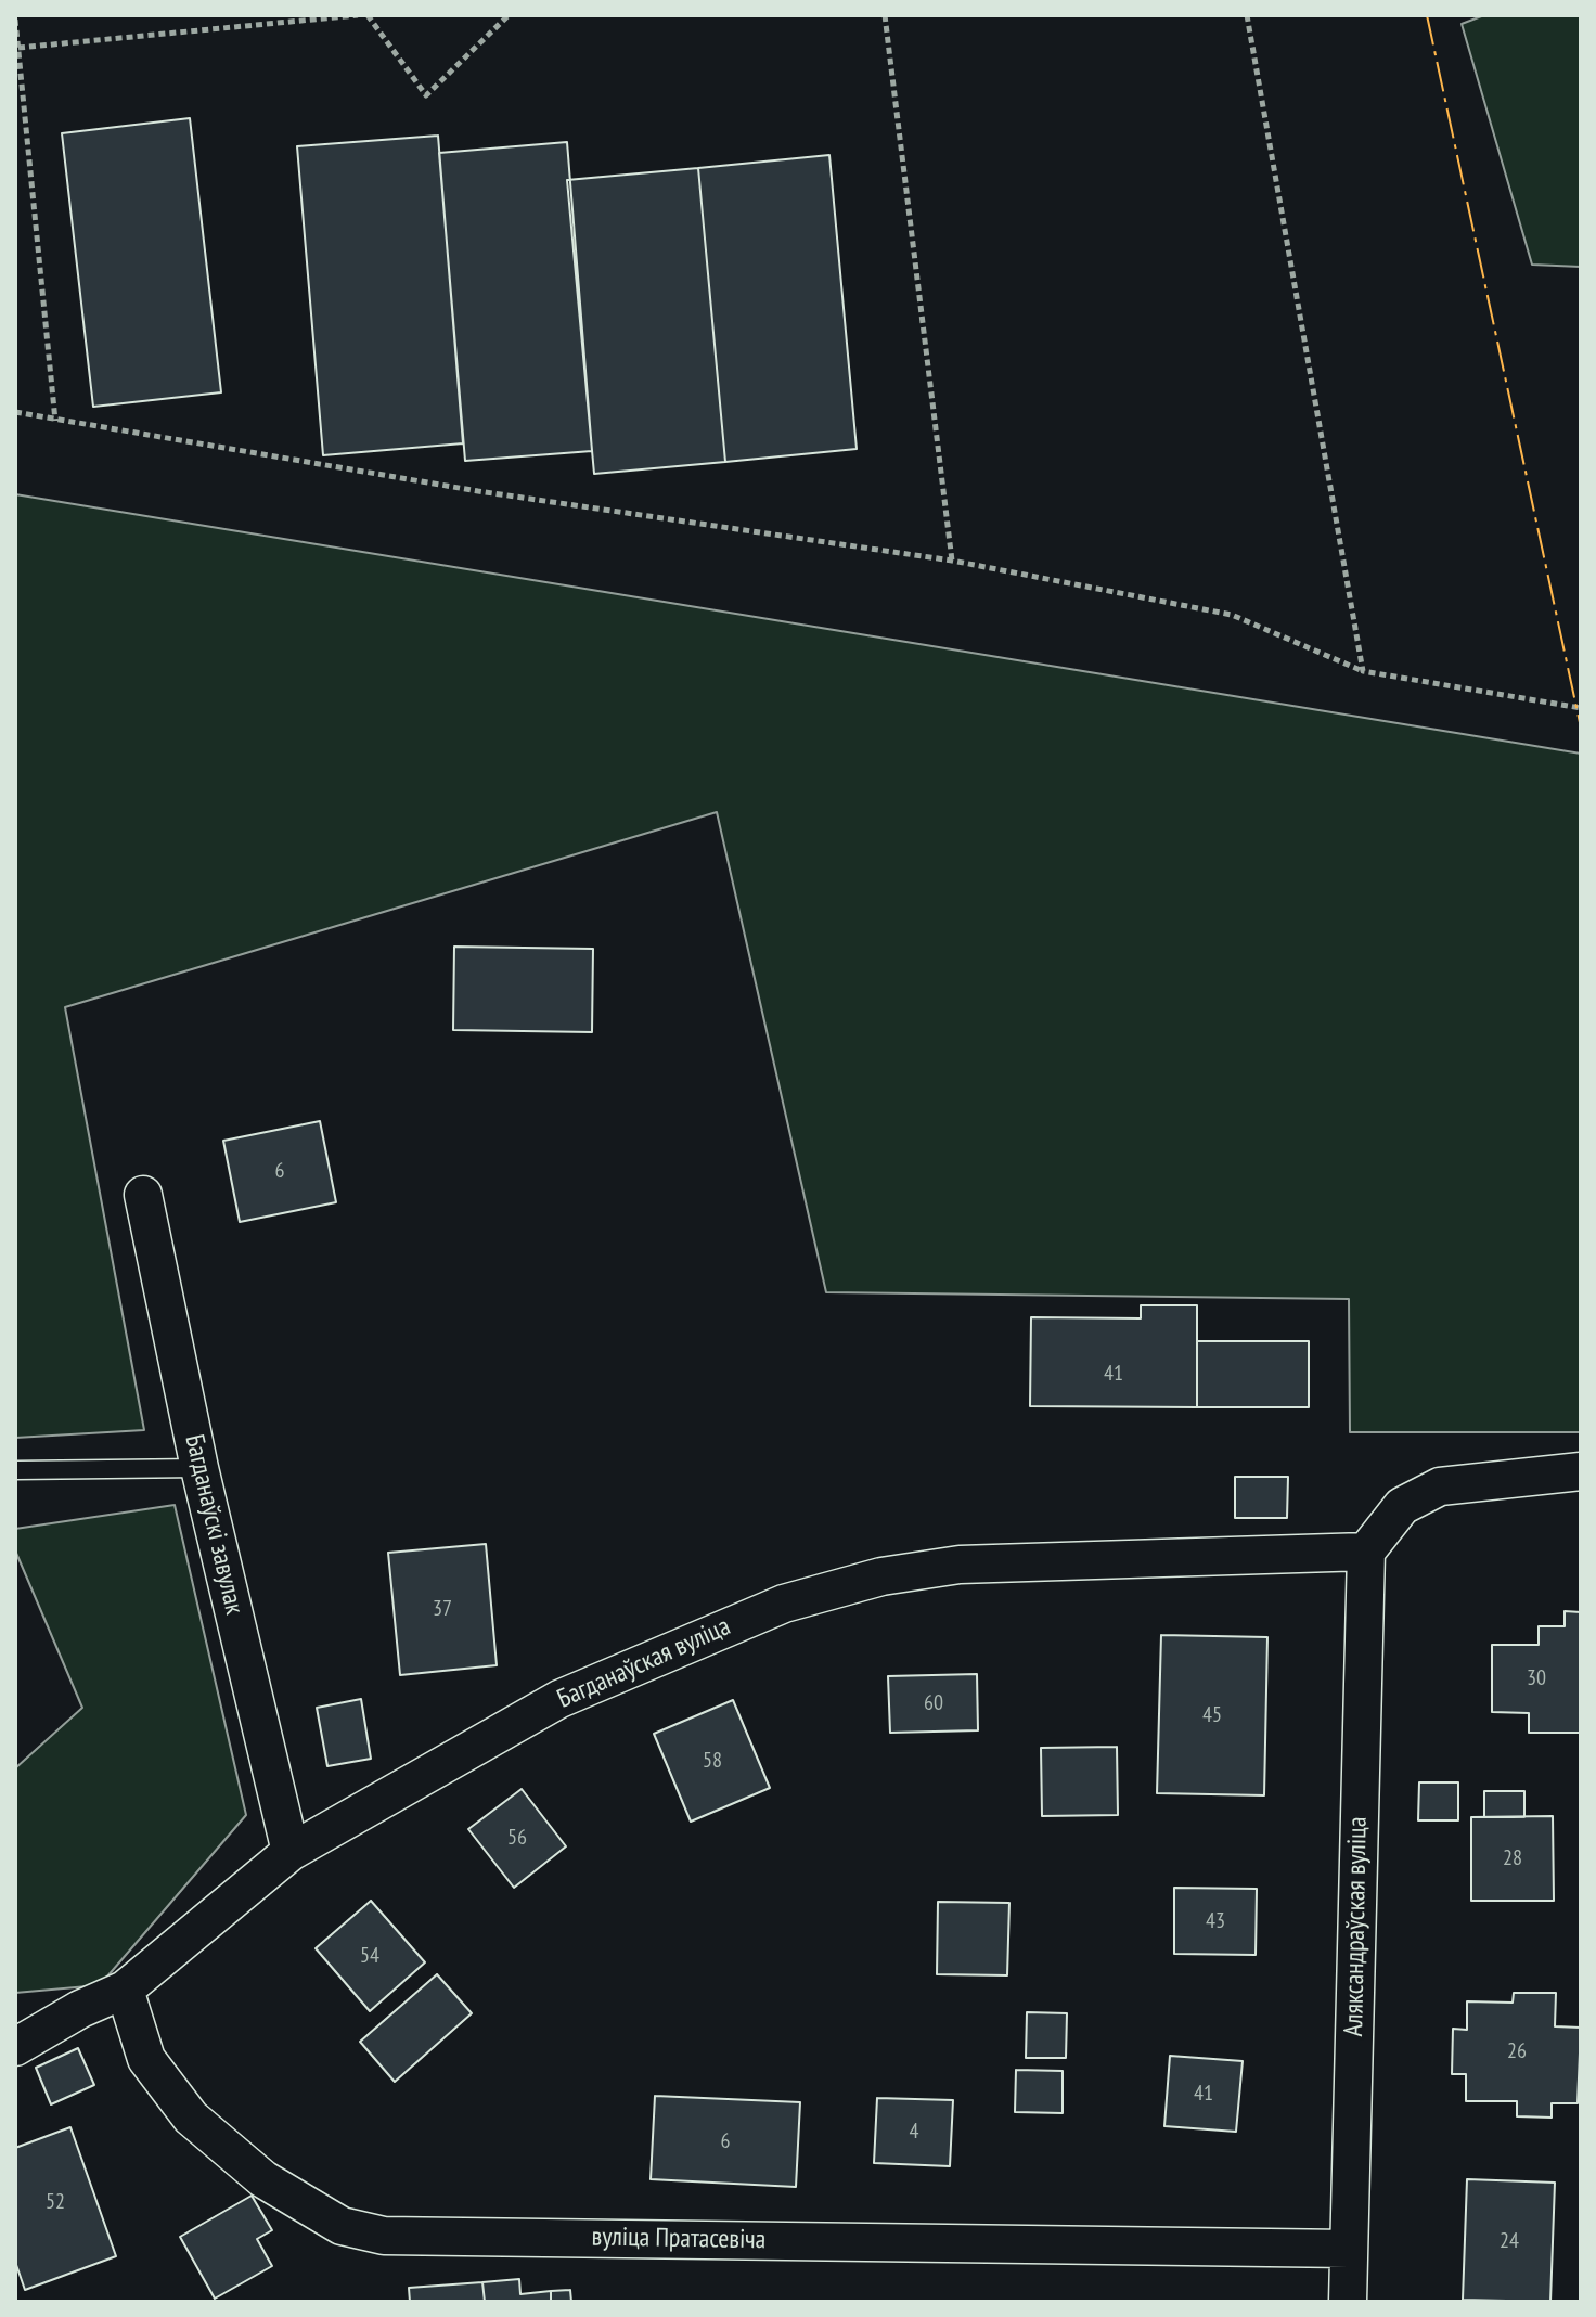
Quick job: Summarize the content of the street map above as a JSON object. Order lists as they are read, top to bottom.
{
  "streets": {
    "street": [
      "Багданаўскі завулак",
      "Багданаўская вуліца",
      "Аляксандраўская вуліца",
      "вуліца Пратасевіча"
    ]
  },
  "crossings": [
    ["Багданаўскі завулак", "Багданаўская вуліца"],
    ["Багданаўская вуліца", "Аляксандраўская вуліца"],
    ["Багданаўская вуліца", "вуліца Пратасевіча"],
    ["Аляксандраўская вуліца", "вуліца Пратасевіча"]
  ],
  "house_numbers": [
    "6",
    "41",
    "37",
    "30",
    "60",
    "45",
    "58",
    "56",
    "28",
    "43",
    "54",
    "26",
    "41",
    "4",
    "6",
    "52",
    "24"
  ]
}
